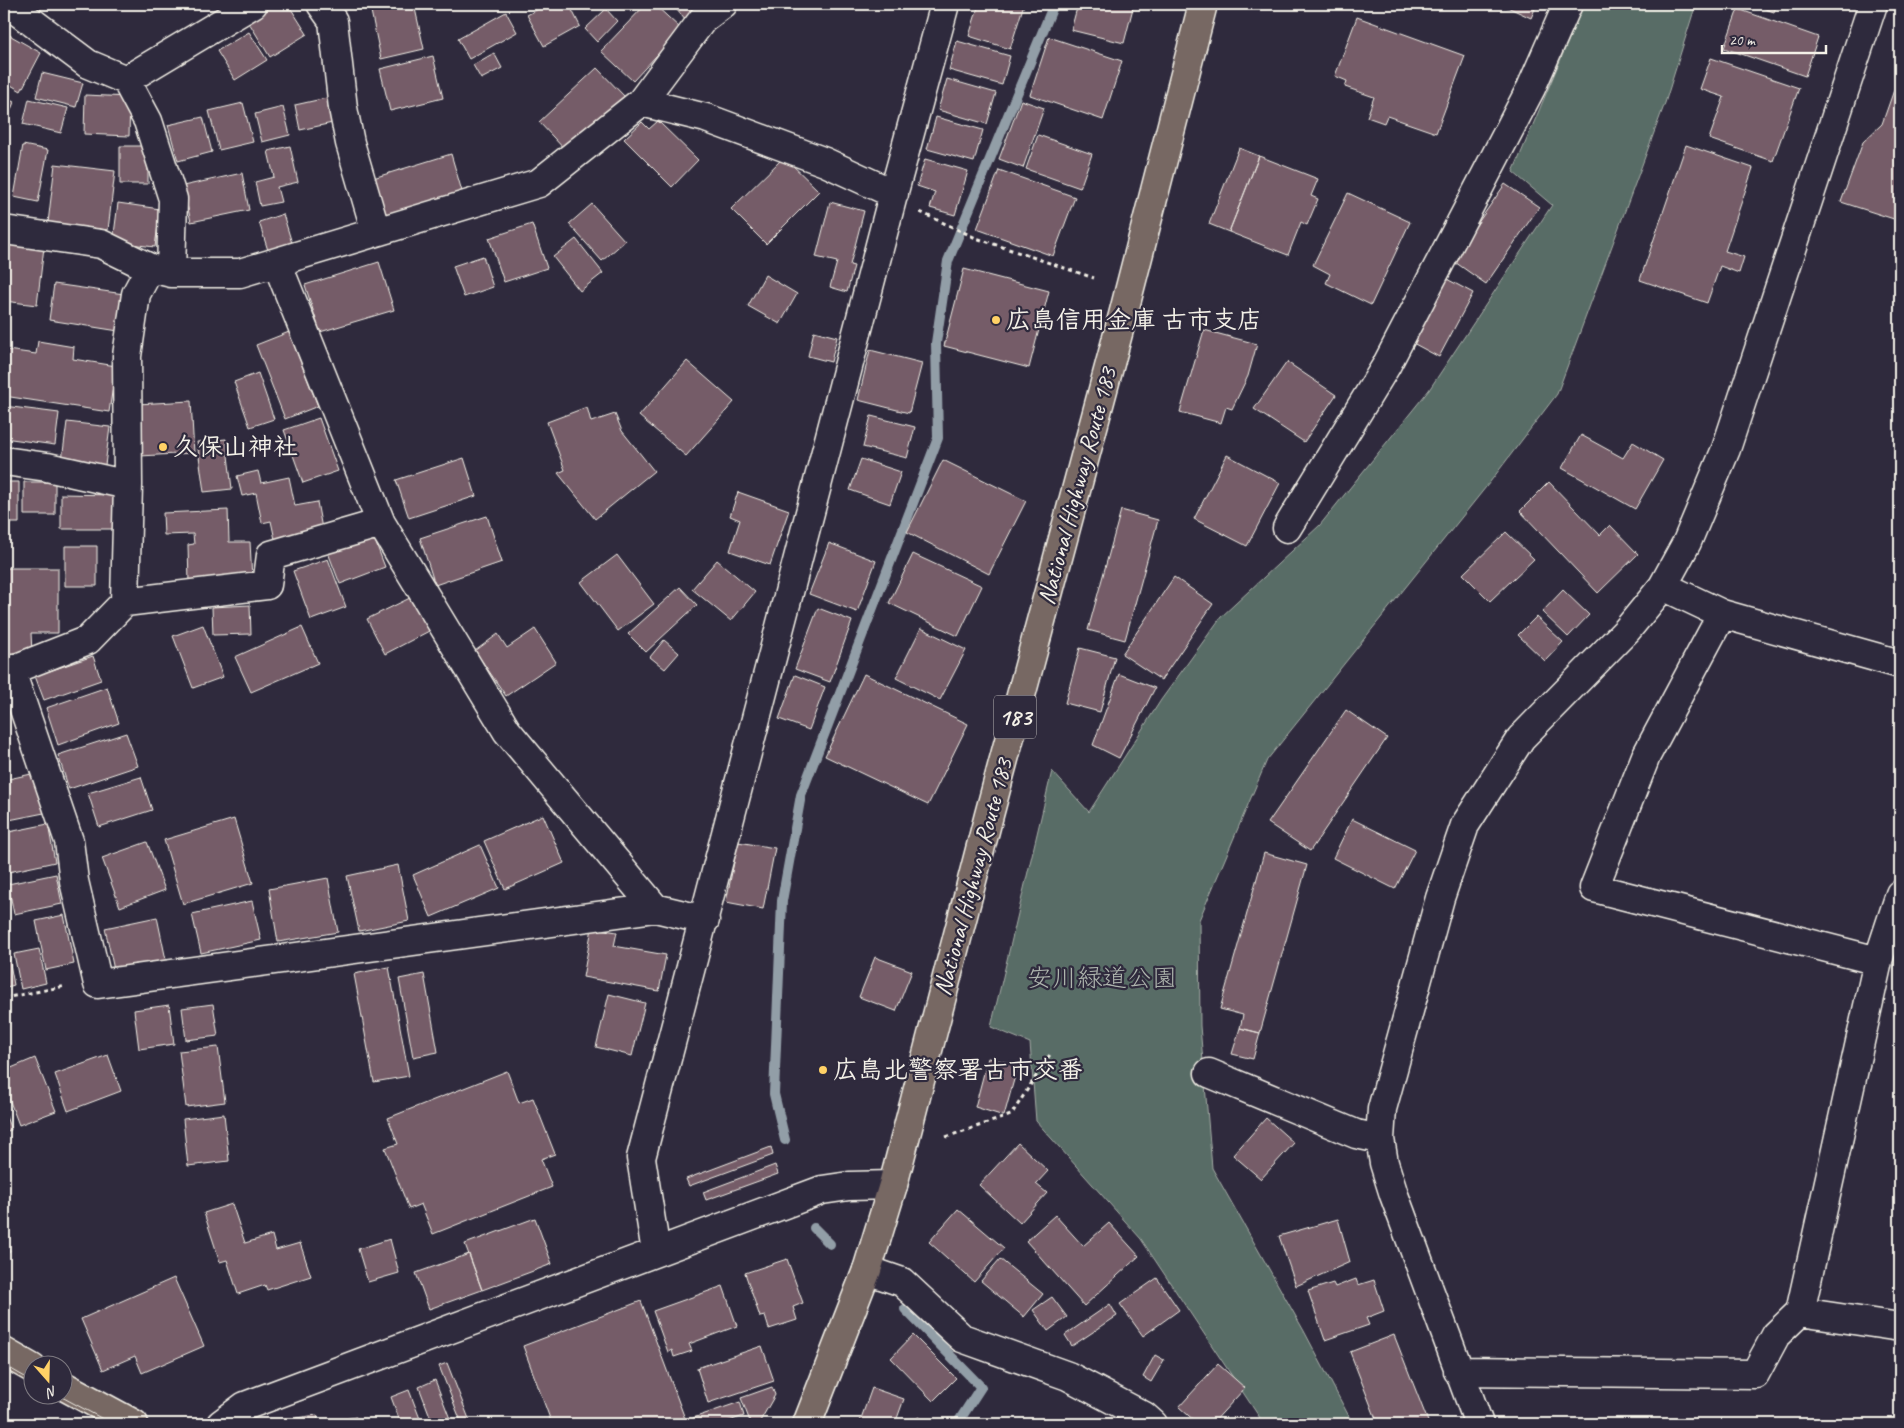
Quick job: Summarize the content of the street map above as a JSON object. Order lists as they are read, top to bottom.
{
  "streets": {
    "main road": ["National Highway Route 183", "183"]
  },
  "parks": ["安川緑道公園"],
  "places": ["広島信用金庫 古市支店", "久保山神社", "広島北警察署古市交番"],
  "scale_bar": "20 m",
  "north": "bottom"
}
